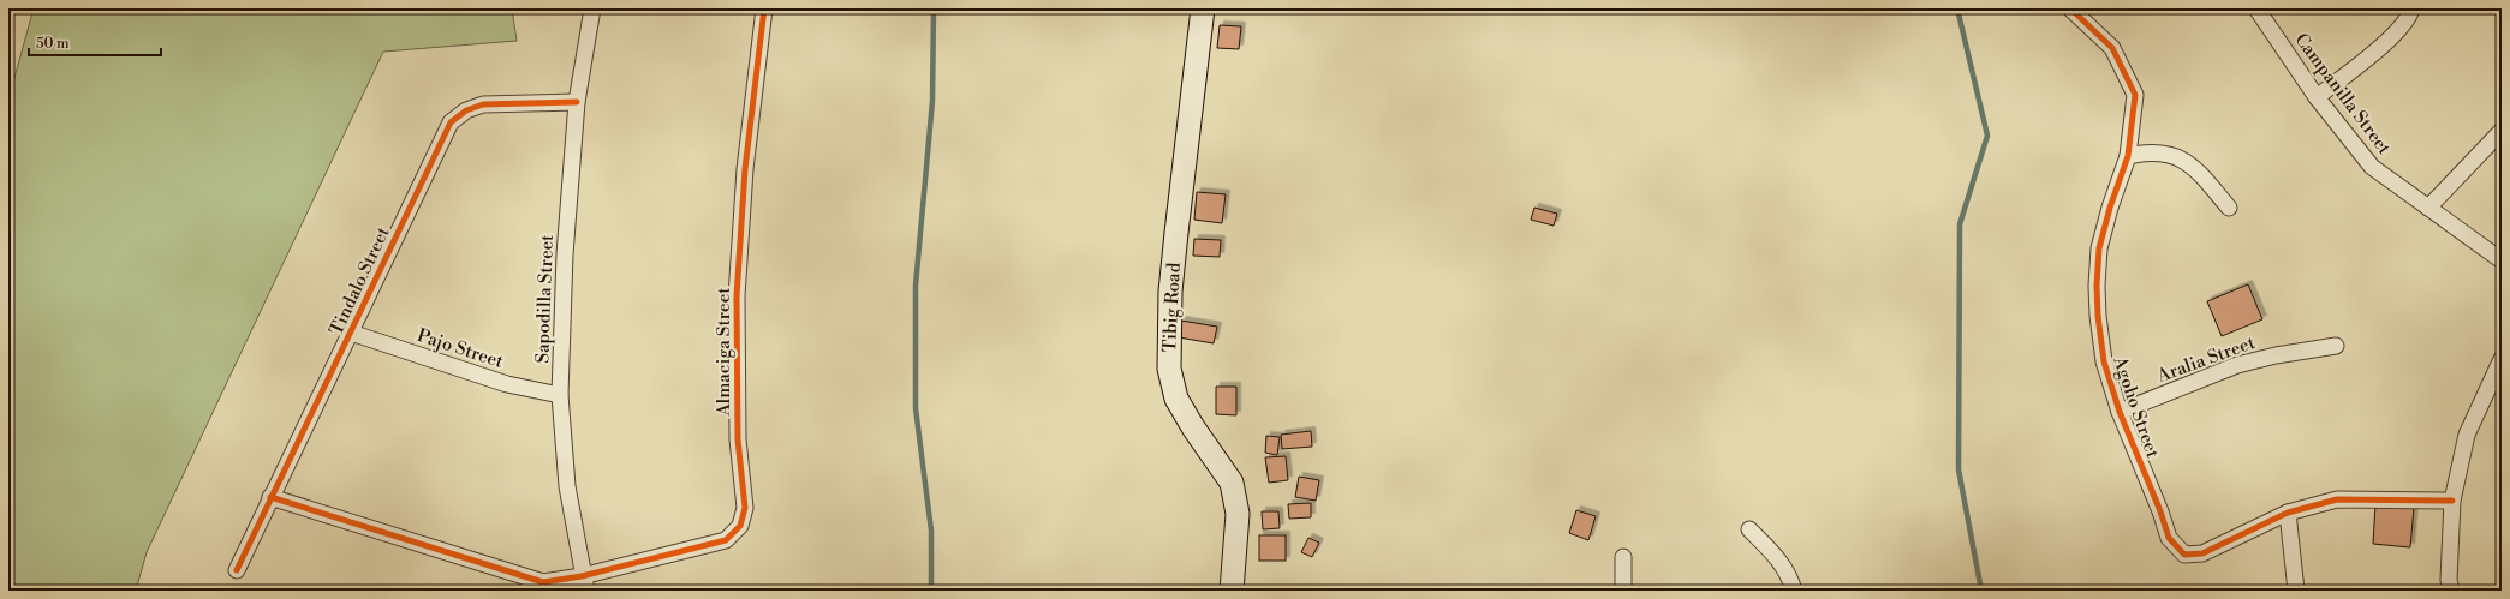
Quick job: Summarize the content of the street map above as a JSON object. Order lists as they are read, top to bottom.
{
  "streets": {
    "main road": ["Tibig Road"],
    "street": [
      "Campanilla Street",
      "Tindalo Street",
      "Sapodilla Street",
      "Pajo Street",
      "Almaciga Street",
      "Aralia Street",
      "Agoho Street"
    ]
  },
  "crossings": [
    ["Tindalo Street", "Sapodilla Street"],
    ["Tindalo Street", "Pajo Street"],
    ["Tindalo Street", "Almaciga Street"],
    ["Sapodilla Street", "Pajo Street"],
    ["Sapodilla Street", "Almaciga Street"],
    ["Aralia Street", "Agoho Street"]
  ],
  "scale_bar": "50 m"
}
